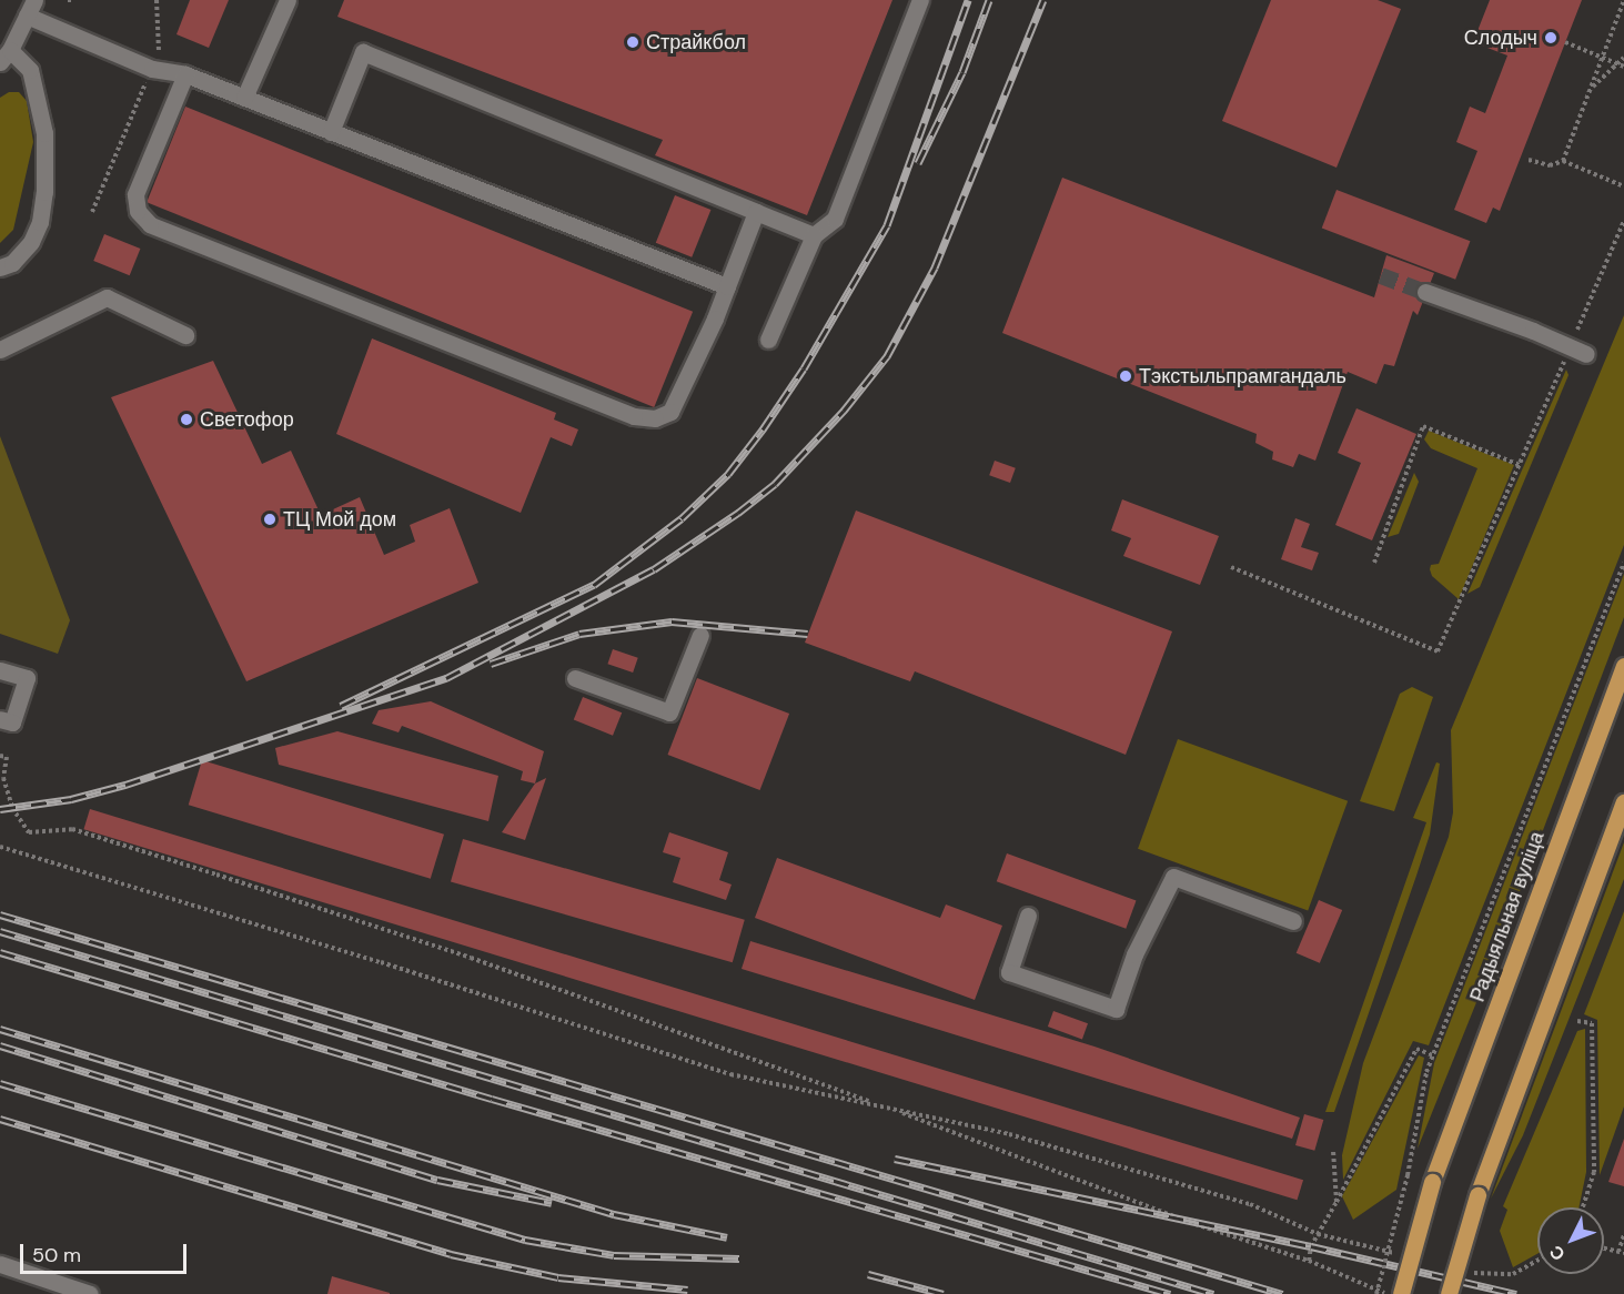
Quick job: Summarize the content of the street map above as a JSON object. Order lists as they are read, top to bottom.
{
  "streets": {
    "main road": ["Радыяльная вуліца"]
  },
  "places": [
    "Слодыч",
    "Страйкбол",
    "Тэкстыльпрамгандаль",
    "Светофор",
    "ТЦ Мой дом"
  ],
  "scale_bar": "50 m",
  "north": "bottom left"
}
